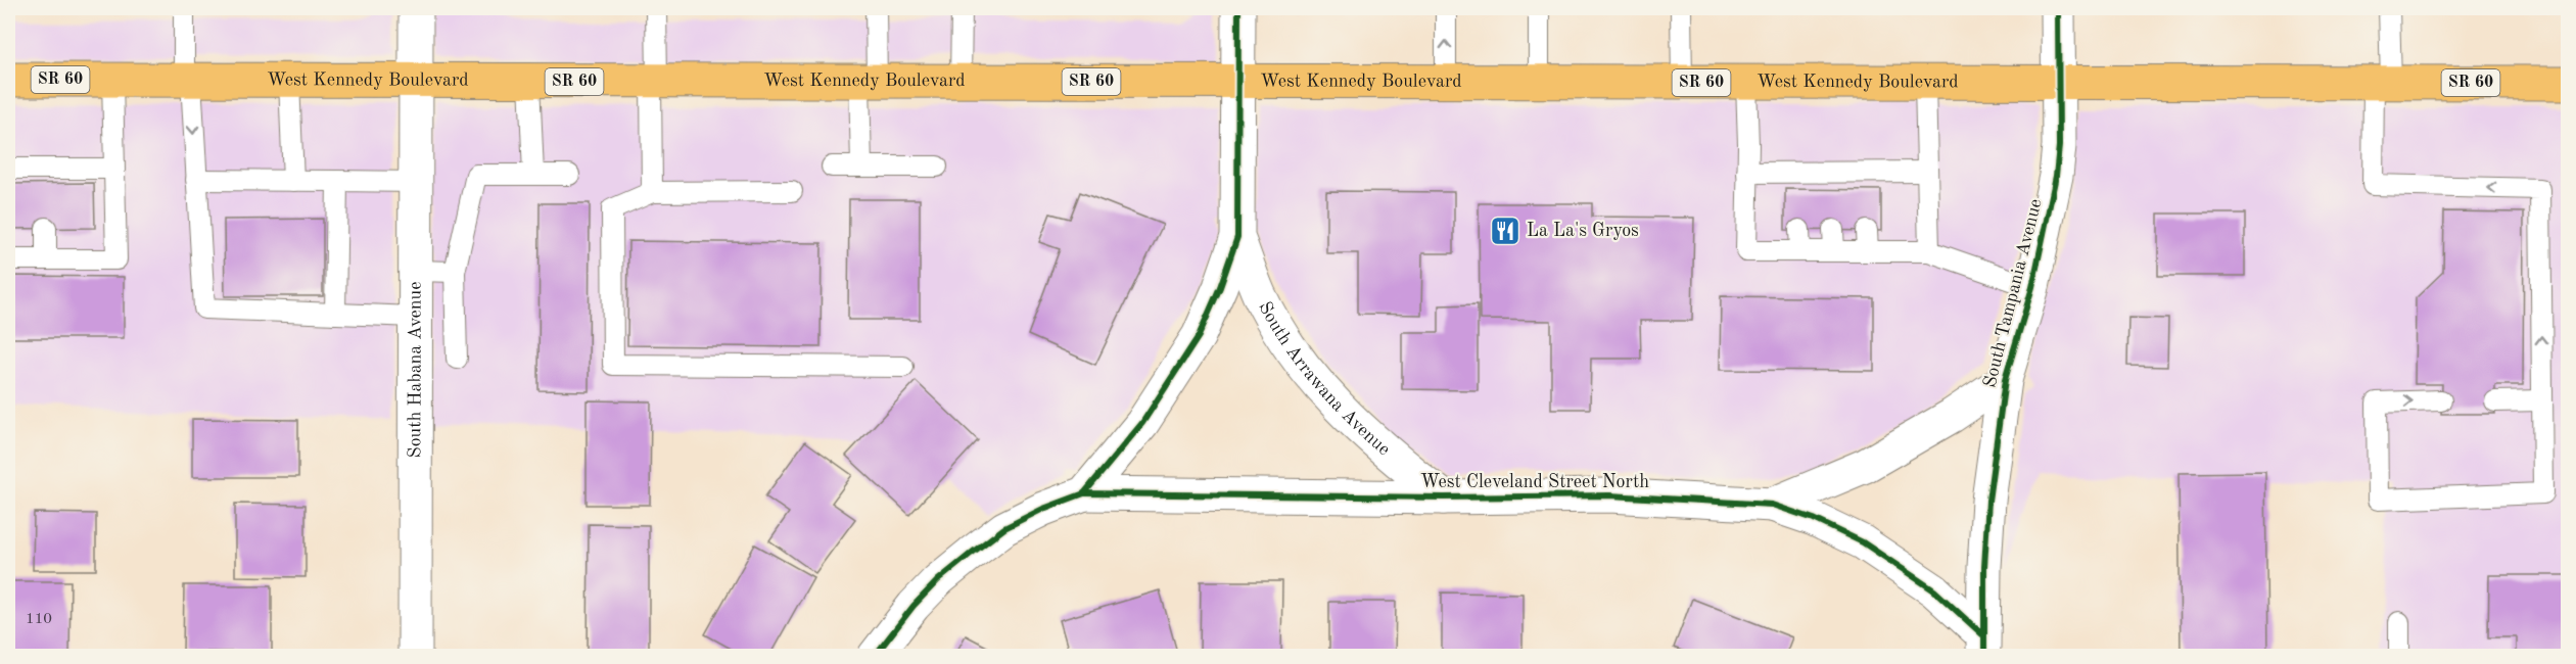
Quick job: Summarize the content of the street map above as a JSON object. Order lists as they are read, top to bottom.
{
  "streets": {
    "main road": ["SR 60", "West Kennedy Boulevard"],
    "street": [
      "South Tampania Avenue",
      "South Habana Avenue",
      "South Arrawana Avenue",
      "West Cleveland Street North"
    ]
  },
  "crossings": [
    ["West Kennedy Boulevard", "South Tampania Avenue"],
    ["West Kennedy Boulevard", "South Habana Avenue"],
    ["West Kennedy Boulevard", "South Arrawana Avenue"],
    ["South Tampania Avenue", "West Cleveland Street North"],
    ["South Arrawana Avenue", "West Cleveland Street North"]
  ],
  "places": {
    "restaurant": ["La La's Gryos"]
  },
  "house_numbers": ["110"]
}
